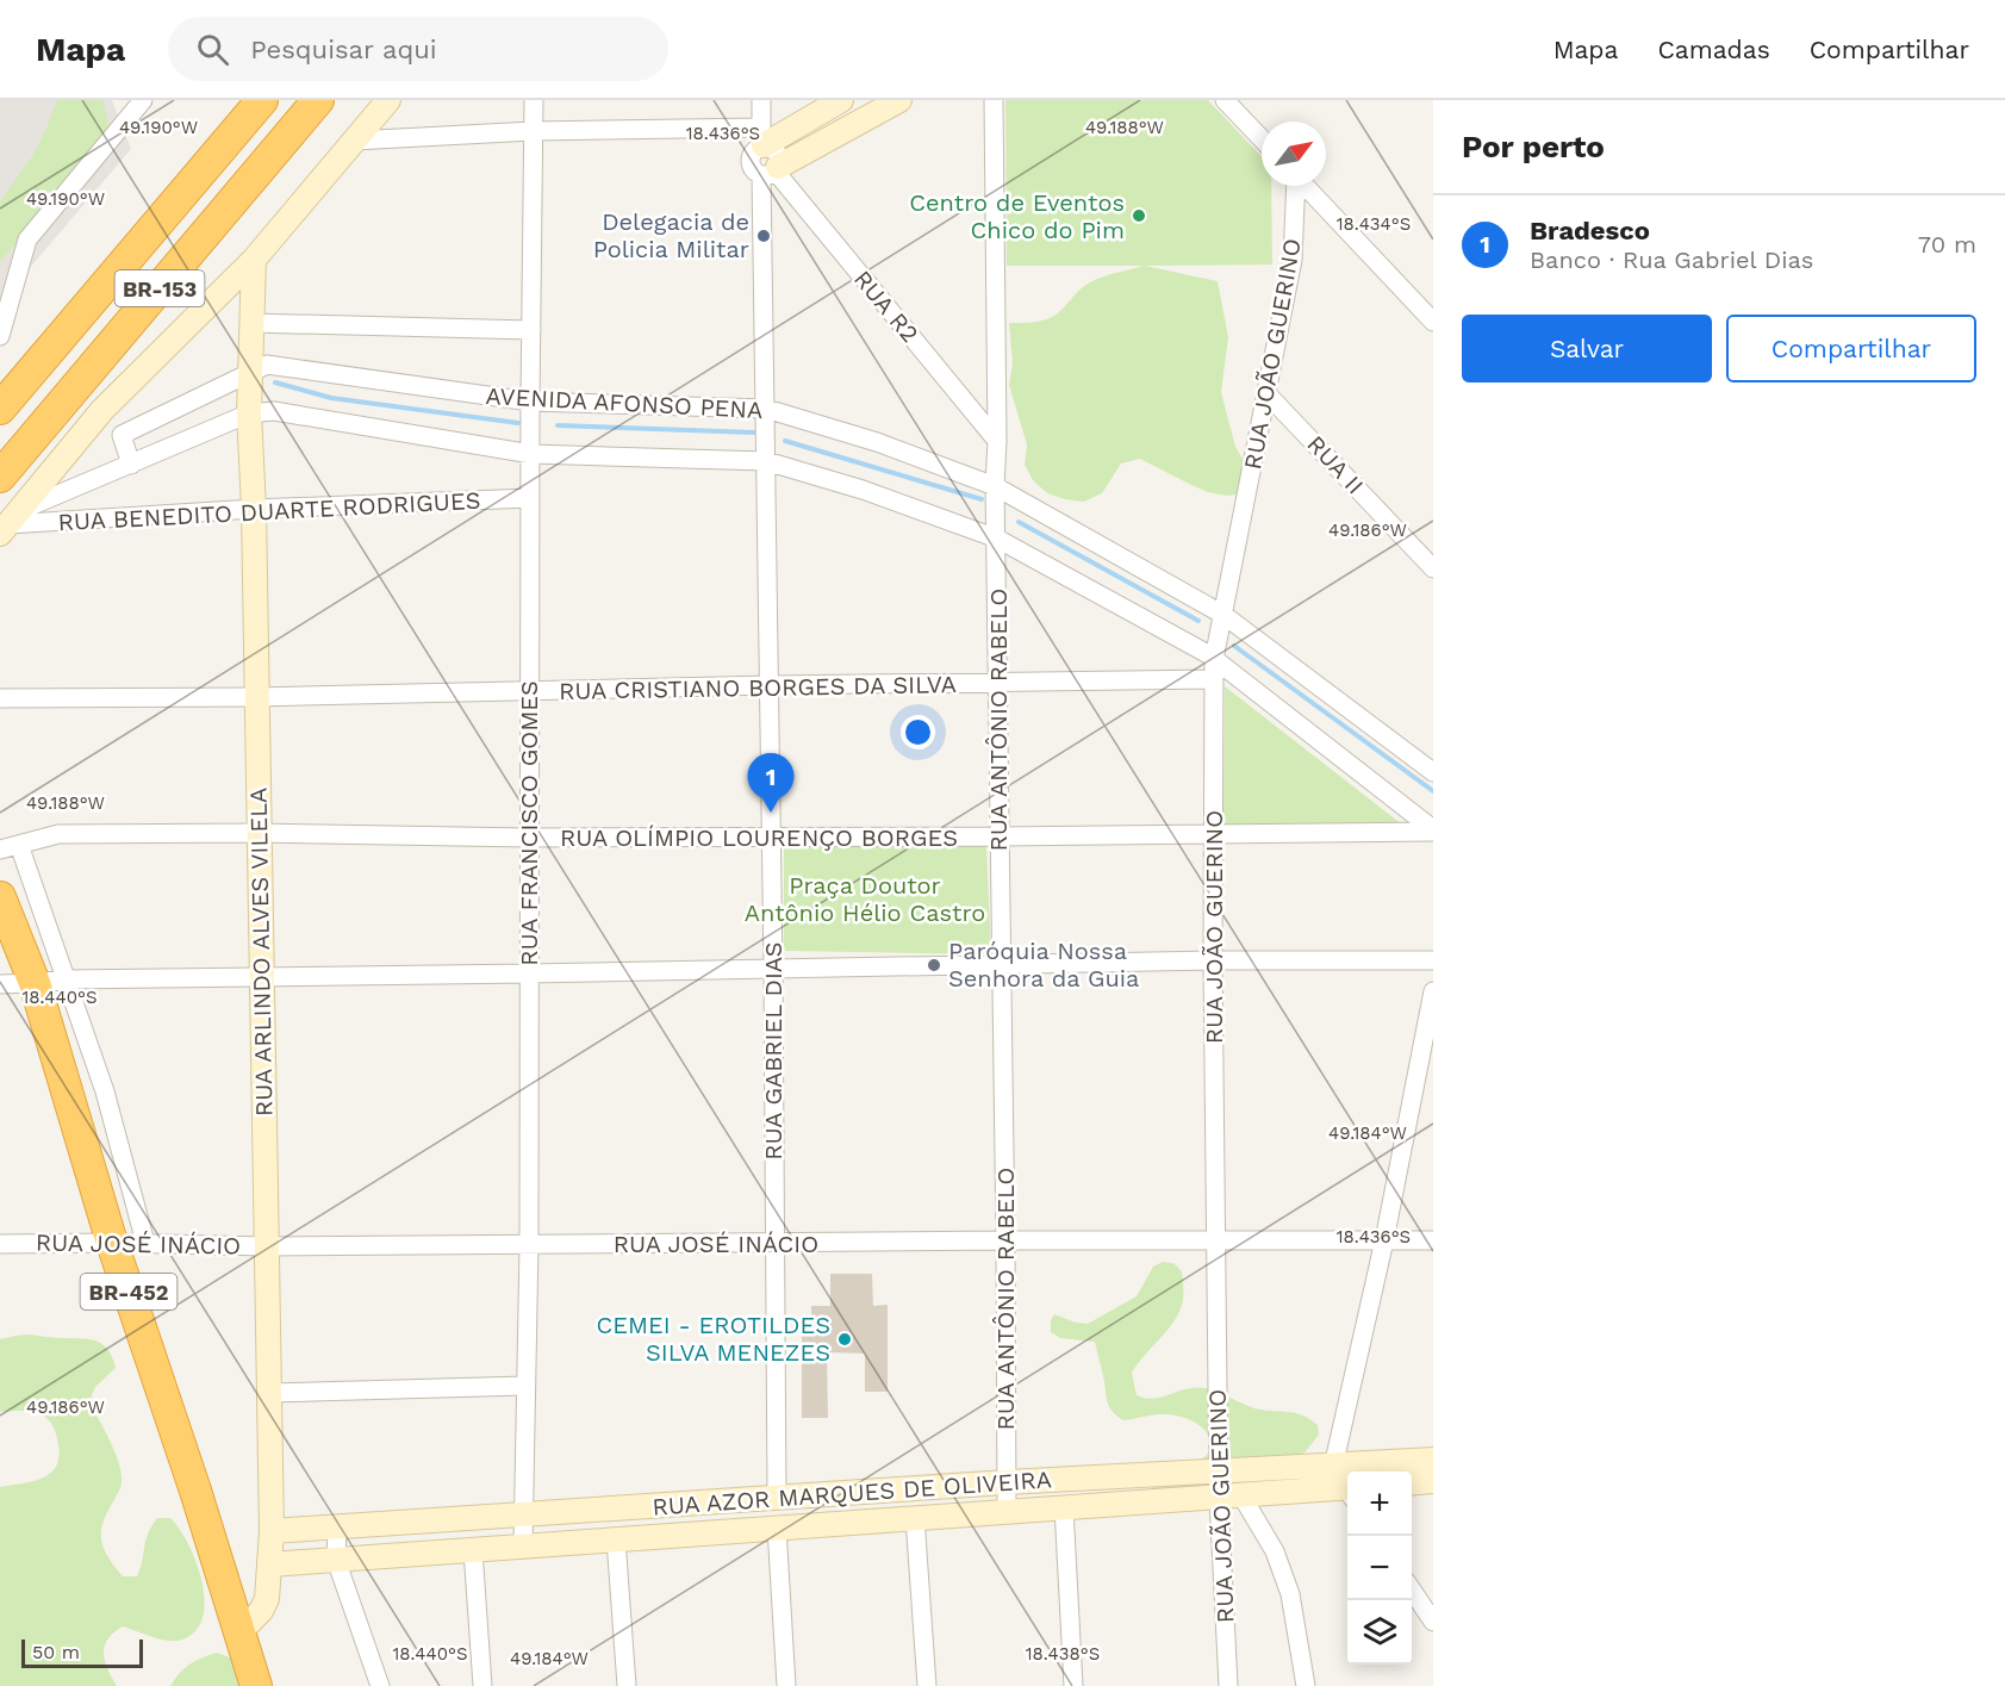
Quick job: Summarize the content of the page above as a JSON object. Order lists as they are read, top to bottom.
{
  "streets": {
    "highway": ["BR-153", "BR-452"],
    "street": [
      "RUA R2",
      "RUA JOÃO GUERINO",
      "AVENIDA AFONSO PENA",
      "RUA II",
      "RUA BENEDITO DUARTE RODRIGUES",
      "RUA CRISTIANO BORGES DA SILVA",
      "RUA ANTÔNIO RABELO",
      "RUA FRANCISCO GOMES",
      "RUA OLÍMPIO LOURENÇO BORGES",
      "RUA ARLINDO ALVES VILELA",
      "RUA GABRIEL DIAS",
      "RUA JOSÉ INÁCIO",
      "RUA AZOR MARQUES DE OLIVEIRA"
    ]
  },
  "crossings": [
    ["RUA R2", "RUA ANTÔNIO RABELO"],
    ["RUA R2", "RUA GABRIEL DIAS"],
    ["RUA JOÃO GUERINO", "AVENIDA AFONSO PENA"],
    ["RUA JOÃO GUERINO", "RUA II"],
    ["RUA JOÃO GUERINO", "RUA CRISTIANO BORGES DA SILVA"],
    ["RUA JOÃO GUERINO", "RUA OLÍMPIO LOURENÇO BORGES"],
    ["RUA JOÃO GUERINO", "RUA JOSÉ INÁCIO"],
    ["RUA JOÃO GUERINO", "RUA AZOR MARQUES DE OLIVEIRA"],
    ["AVENIDA AFONSO PENA", "RUA ANTÔNIO RABELO"],
    ["AVENIDA AFONSO PENA", "RUA FRANCISCO GOMES"],
    ["AVENIDA AFONSO PENA", "RUA ARLINDO ALVES VILELA"],
    ["AVENIDA AFONSO PENA", "RUA GABRIEL DIAS"],
    ["RUA BENEDITO DUARTE RODRIGUES", "RUA FRANCISCO GOMES"],
    ["RUA BENEDITO DUARTE RODRIGUES", "RUA ARLINDO ALVES VILELA"],
    ["RUA CRISTIANO BORGES DA SILVA", "RUA ANTÔNIO RABELO"],
    ["RUA CRISTIANO BORGES DA SILVA", "RUA FRANCISCO GOMES"],
    ["RUA CRISTIANO BORGES DA SILVA", "RUA ARLINDO ALVES VILELA"],
    ["RUA CRISTIANO BORGES DA SILVA", "RUA GABRIEL DIAS"],
    ["RUA ANTÔNIO RABELO", "RUA OLÍMPIO LOURENÇO BORGES"],
    ["RUA ANTÔNIO RABELO", "RUA JOSÉ INÁCIO"],
    ["RUA ANTÔNIO RABELO", "RUA AZOR MARQUES DE OLIVEIRA"],
    ["RUA FRANCISCO GOMES", "RUA OLÍMPIO LOURENÇO BORGES"],
    ["RUA FRANCISCO GOMES", "RUA JOSÉ INÁCIO"],
    ["RUA FRANCISCO GOMES", "RUA AZOR MARQUES DE OLIVEIRA"],
    ["RUA OLÍMPIO LOURENÇO BORGES", "RUA ARLINDO ALVES VILELA"],
    ["RUA OLÍMPIO LOURENÇO BORGES", "RUA GABRIEL DIAS"],
    ["RUA ARLINDO ALVES VILELA", "RUA JOSÉ INÁCIO"],
    ["RUA ARLINDO ALVES VILELA", "BR-452"],
    ["RUA ARLINDO ALVES VILELA", "RUA AZOR MARQUES DE OLIVEIRA"],
    ["RUA GABRIEL DIAS", "RUA JOSÉ INÁCIO"],
    ["RUA GABRIEL DIAS", "RUA AZOR MARQUES DE OLIVEIRA"],
    ["RUA JOSÉ INÁCIO", "BR-452"]
  ],
  "parks": ["Praça Doutor Antônio Hélio Castro"],
  "places": [
    "Centro de Eventos Chico do Pim",
    "Delegacia de Policia Militar",
    "Paróquia Nossa Senhora da Guia",
    "CEMEI - EROTILDES SILVA MENEZES"
  ],
  "scale_bar": "50 m",
  "north": "top right",
  "page": {
    "header": "Mapa",
    "search": "Pesquisar aqui",
    "nav": ["Mapa", "Camadas", "Compartilhar"],
    "heading": "Por perto",
    "list": [
      {
        "mark": "1",
        "name": "Bradesco",
        "note": "Banco · Rua Gabriel Dias",
        "value": "70 m"
      }
    ],
    "buttons": ["Salvar", "Compartilhar"],
    "pins": "1",
    "map_buttons": ["+", "−"],
    "scale": "50 m"
  },
  "coordinates": [
    "49.190°W",
    "49.188°W",
    "18.436°S",
    "18.434°S",
    "49.186°W",
    "18.440°S",
    "49.184°W",
    "18.438°S"
  ]
}
